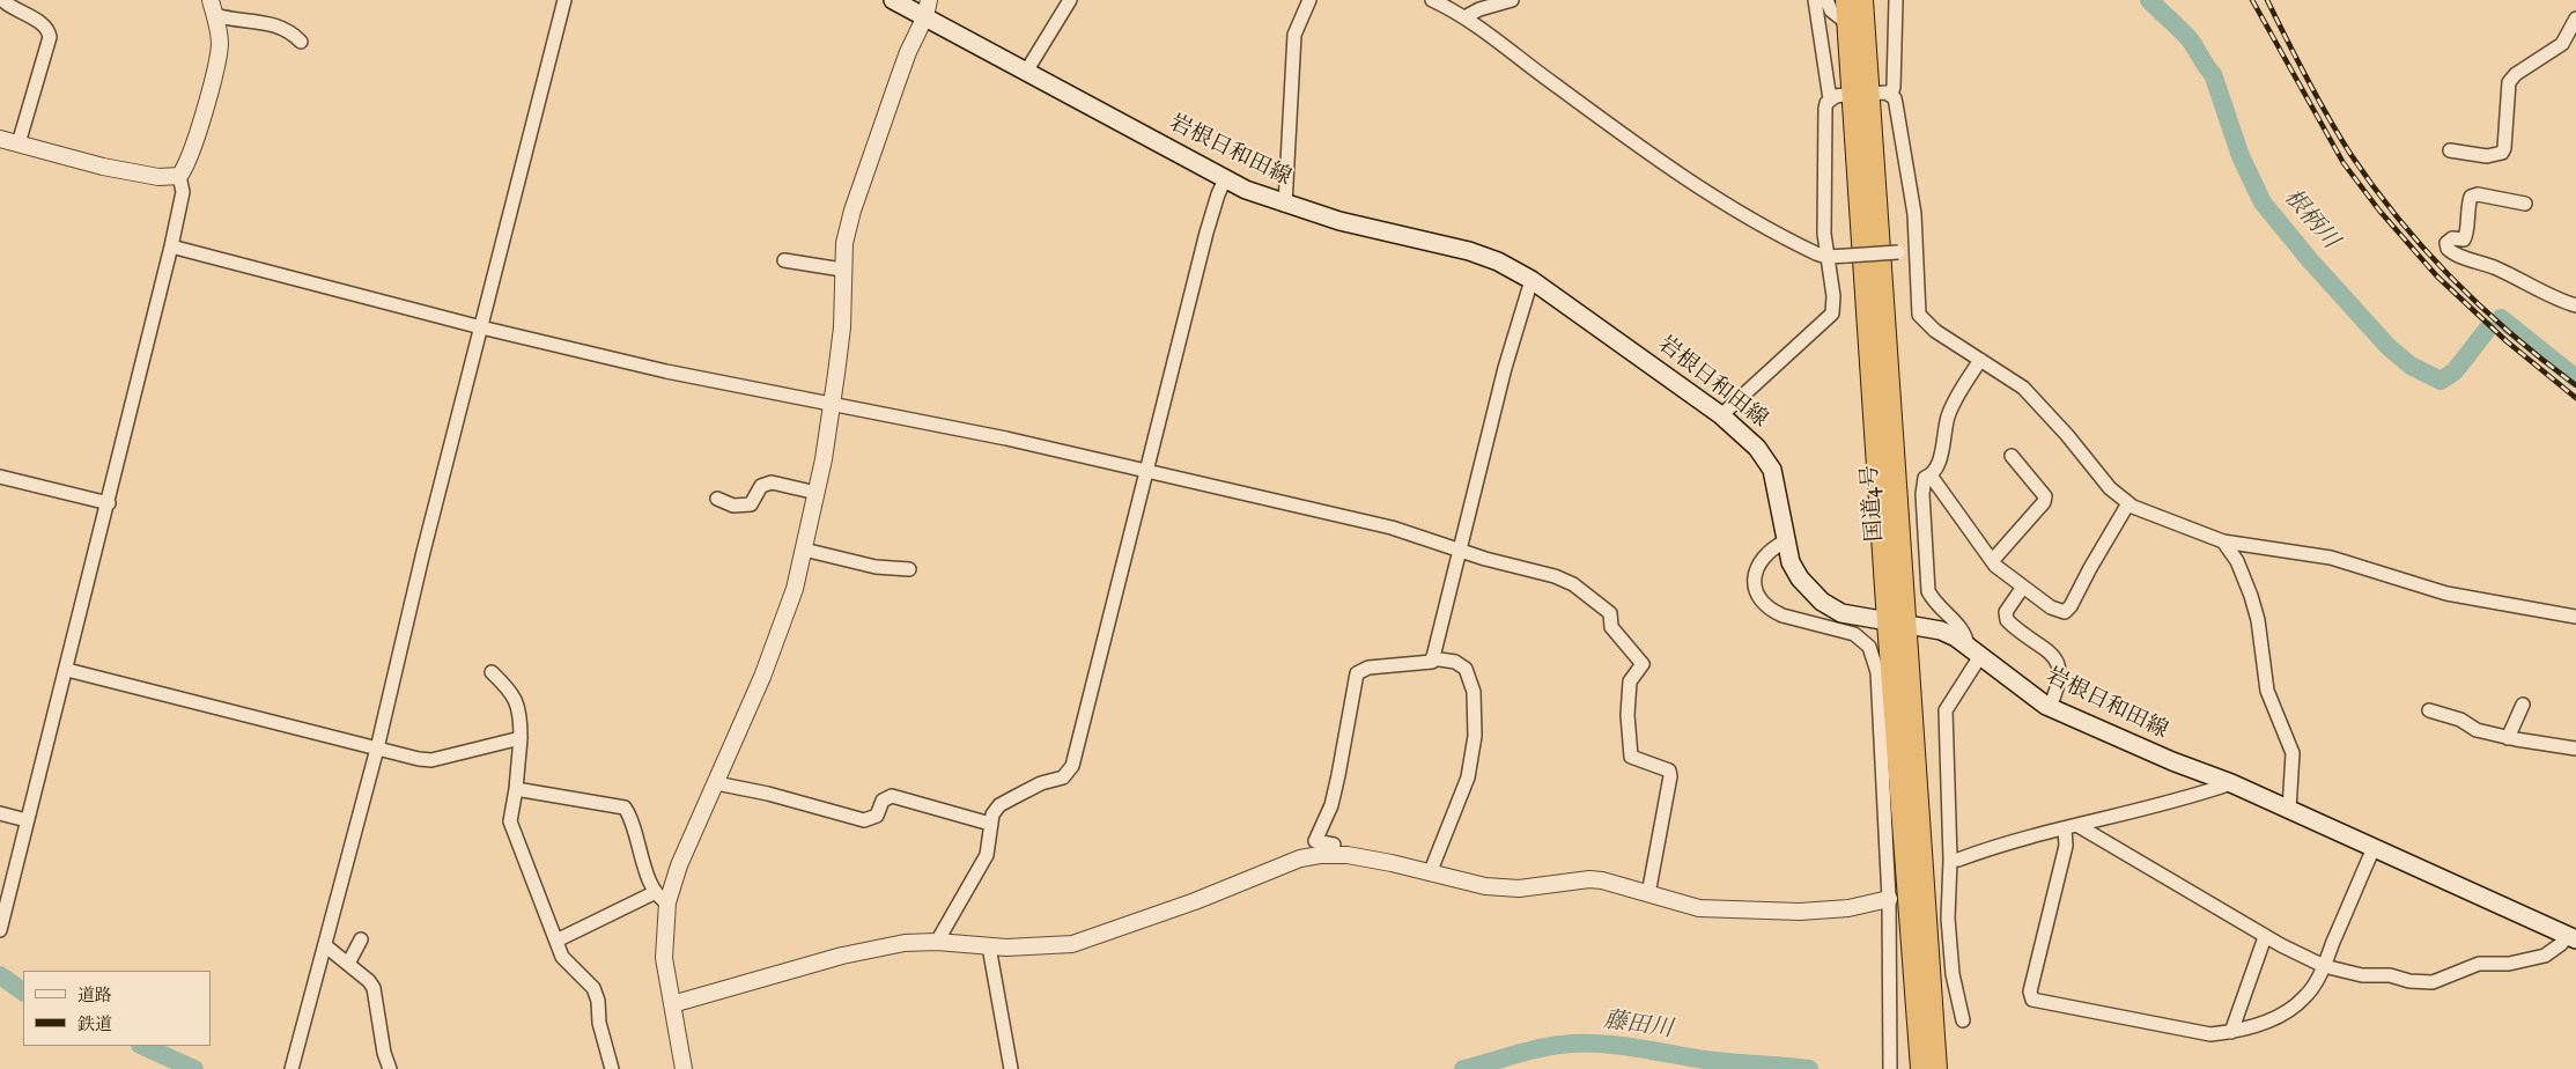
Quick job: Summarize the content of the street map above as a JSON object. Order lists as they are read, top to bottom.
{
  "streets": {
    "highway": ["国道4号"],
    "main road": ["岩根日和田線"]
  },
  "crossings": [
    ["岩根日和田線", "国道4号"]
  ],
  "water": ["根柄川", "藤田川"],
  "legend": ["道路", "鉄道"]
}
